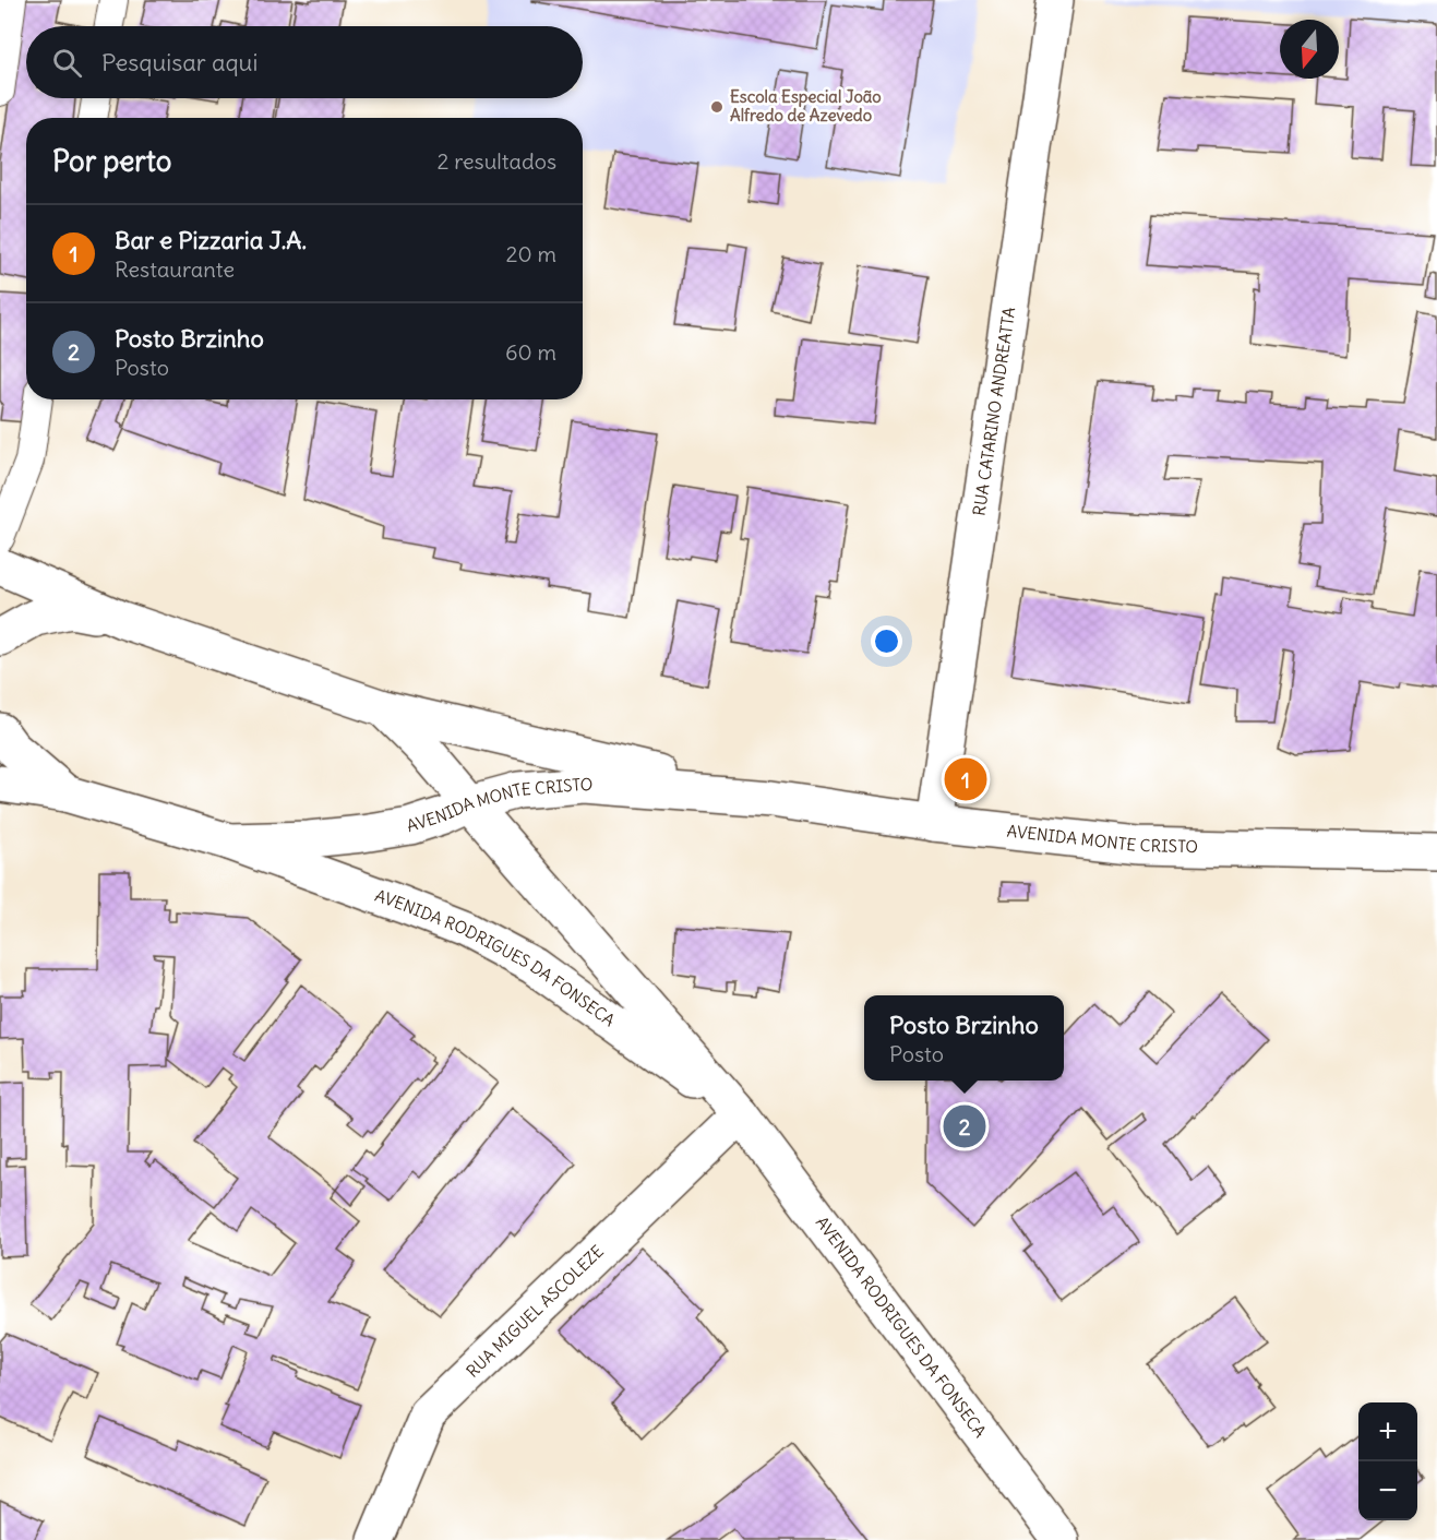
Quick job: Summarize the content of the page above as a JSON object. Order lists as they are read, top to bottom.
{
  "streets": {
    "main road": [
      "RUA CATARINO ANDREATTA",
      "AVENIDA MONTE CRISTO",
      "AVENIDA RODRIGUES DA FONSECA",
      "RUA MIGUEL ASCOLEZE"
    ]
  },
  "crossings": [
    ["RUA CATARINO ANDREATTA", "AVENIDA MONTE CRISTO"],
    ["AVENIDA MONTE CRISTO", "AVENIDA RODRIGUES DA FONSECA"],
    ["AVENIDA RODRIGUES DA FONSECA", "RUA MIGUEL ASCOLEZE"]
  ],
  "places": ["Escola Especial João Alfredo de Azevedo"],
  "north": "bottom",
  "page": {
    "search": "Pesquisar aqui",
    "heading": ["Por perto", "2 resultados"],
    "list": [
      {
        "mark": "1",
        "name": "Bar e Pizzaria J.A.",
        "note": "Restaurante",
        "value": "20 m"
      },
      {
        "mark": "2",
        "name": "Posto Brzinho",
        "note": "Posto",
        "value": "60 m"
      }
    ],
    "pins": ["1", "2"],
    "popup": ["Posto Brzinho", "Posto"],
    "map_buttons": ["+", "−"]
  }
}
